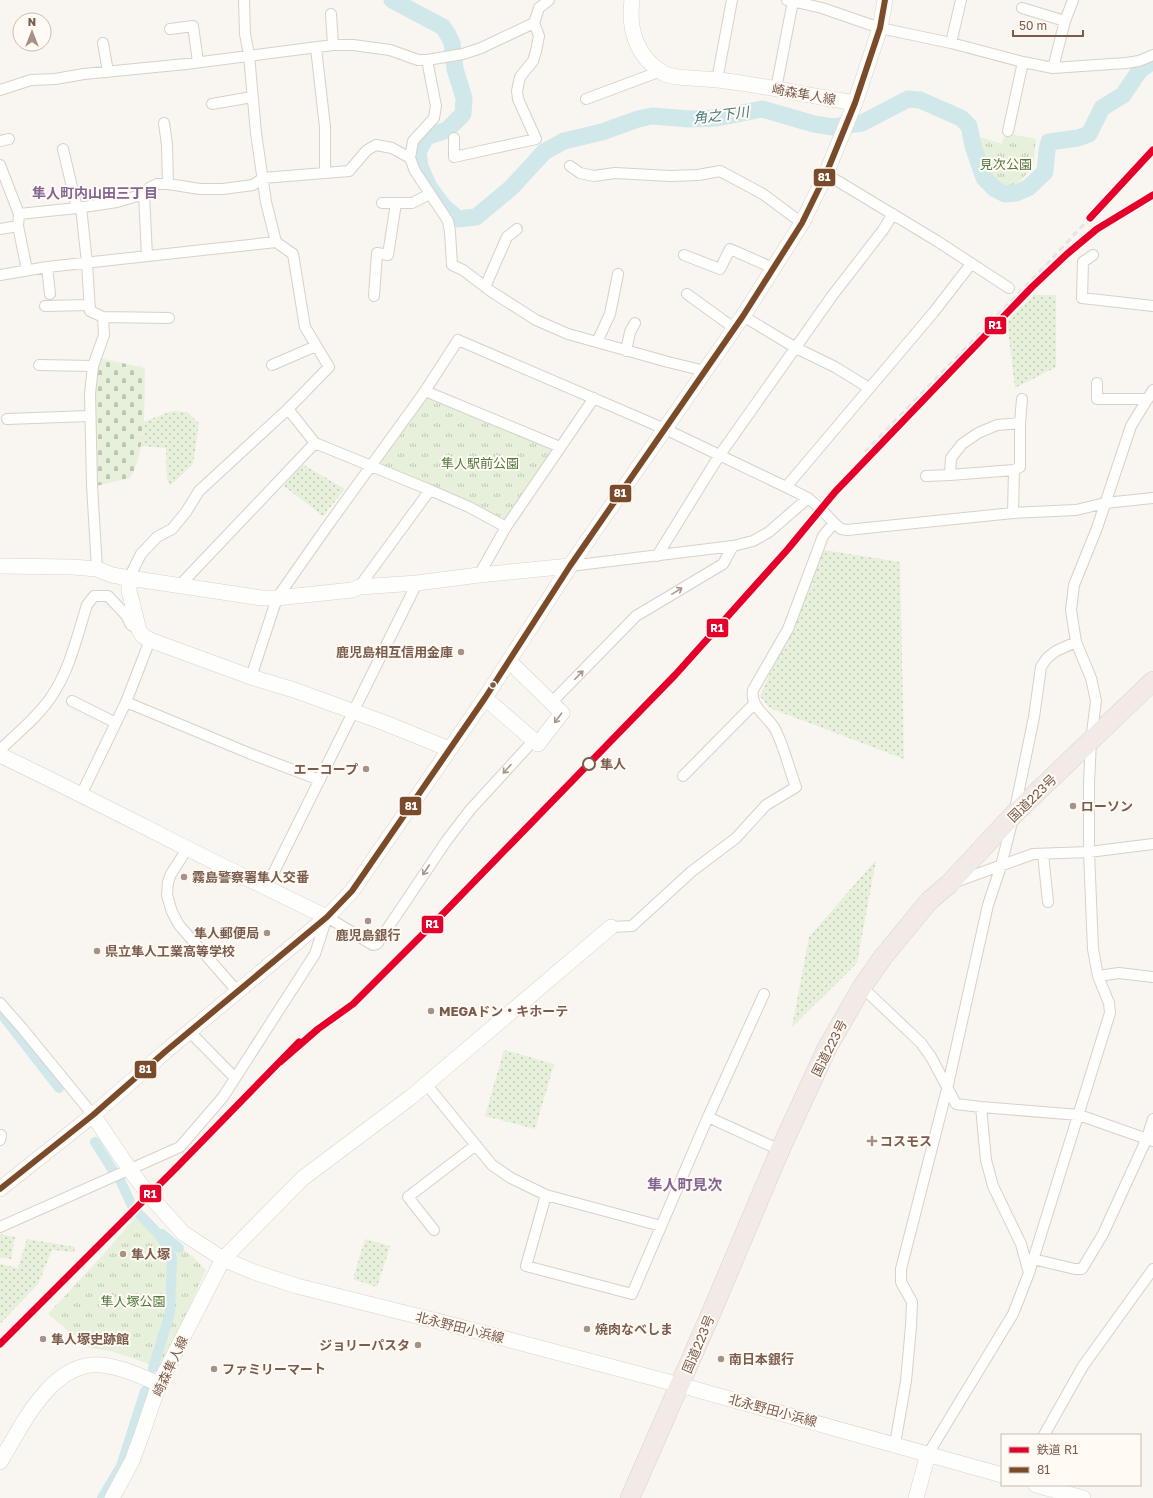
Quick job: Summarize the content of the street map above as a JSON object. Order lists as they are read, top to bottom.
{
  "streets": {
    "highway": ["国道223号"],
    "main road": ["崎森隼人線", "北永野田小浜線"]
  },
  "crossings": [
    ["崎森隼人線", "北永野田小浜線"],
    ["国道223号", "北永野田小浜線"]
  ],
  "districts": ["隼人町内山田三丁目", "隼人町見次"],
  "water": ["角之下川"],
  "parks": ["見次公園", "隼人駅前公園", "隼人塚公園"],
  "places": {
    "other": [
      "鹿児島相互信用金庫",
      "隼人",
      "エーコープ",
      "ローソン",
      "霧島警察署隼人交番",
      "鹿児島銀行",
      "隼人郵便局",
      "県立隼人工業高等学校",
      "MEGAドン・キホーテ",
      "隼人塚",
      "焼肉なべしま",
      "隼人塚史跡館",
      "ジョリーパスタ",
      "南日本銀行",
      "ファミリーマート"
    ],
    "health": ["コスモス"]
  },
  "lines": ["transit line 81", "rail line R1"],
  "legend": ["鉄道 R1", "81"],
  "scale_bar": "50 m",
  "north": "top"
}
